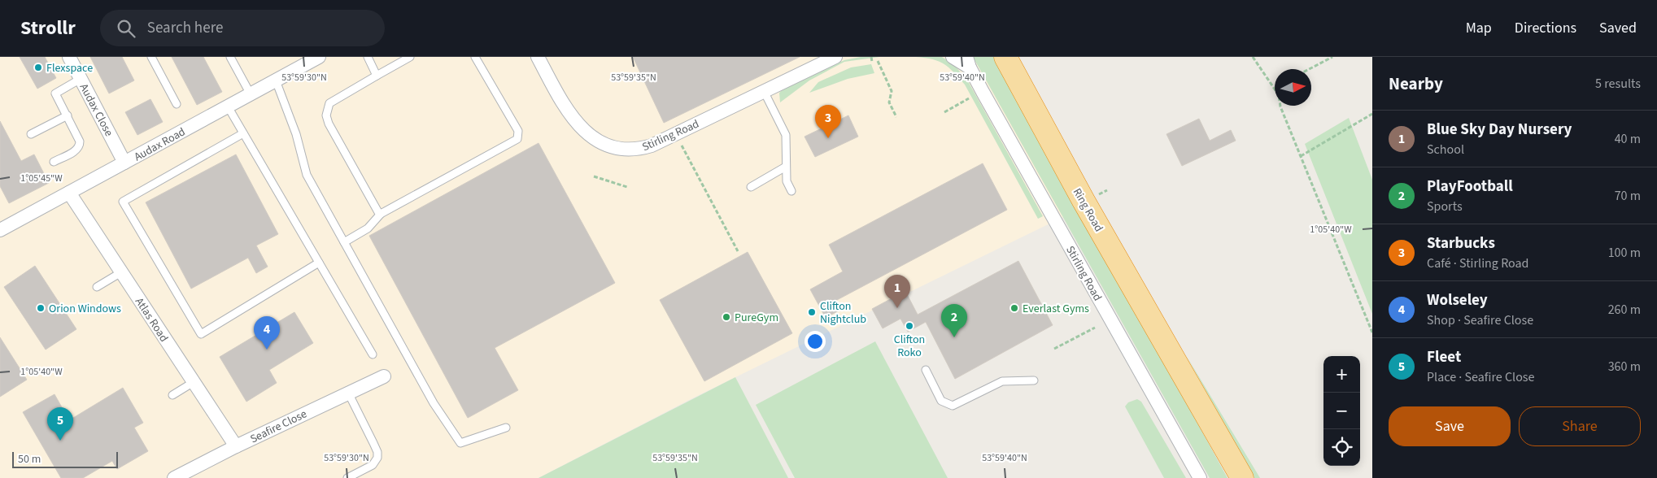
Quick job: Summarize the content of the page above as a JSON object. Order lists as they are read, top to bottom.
{
  "streets": {
    "highway": ["Ring Road"],
    "street": [
      "Audax Close",
      "Stirling Road",
      "Audax Road",
      "Atlas Road",
      "Seafire Close"
    ]
  },
  "crossings": [
    ["Audax Close", "Audax Road"],
    ["Audax Road", "Atlas Road"],
    ["Atlas Road", "Seafire Close"]
  ],
  "places": [
    "Flexspace",
    "Orion Windows",
    "Everlast Gyms",
    "Clifton Nightclub",
    "PureGym",
    "Clifton Roko"
  ],
  "scale_bar": "50 m",
  "north": "right",
  "page": {
    "header": "Strollr",
    "search": "Search here",
    "nav": ["Map", "Directions", "Saved"],
    "heading": ["Nearby", "5 results"],
    "pins": [
      "3",
      "1",
      "2",
      "4",
      "5"
    ],
    "list": [
      {
        "mark": "1",
        "name": "Blue Sky Day Nursery",
        "note": "School",
        "value": "40 m"
      },
      {
        "mark": "2",
        "name": "PlayFootball",
        "note": "Sports",
        "value": "70 m"
      },
      {
        "mark": "3",
        "name": "Starbucks",
        "note": "Café · Stirling Road",
        "value": "100 m"
      },
      {
        "mark": "4",
        "name": "Wolseley",
        "note": "Shop · Seafire Close",
        "value": "260 m"
      },
      {
        "mark": "5",
        "name": "Fleet",
        "note": "Place · Seafire Close",
        "value": "360 m"
      }
    ],
    "map_buttons": ["+", "−"],
    "buttons": ["Save", "Share"],
    "scale": "50 m"
  },
  "coordinates": [
    "53°59'30\"N",
    "53°59'35\"N",
    "53°59'40\"N",
    "1°05'45\"W",
    "1°05'40\"W"
  ]
}
